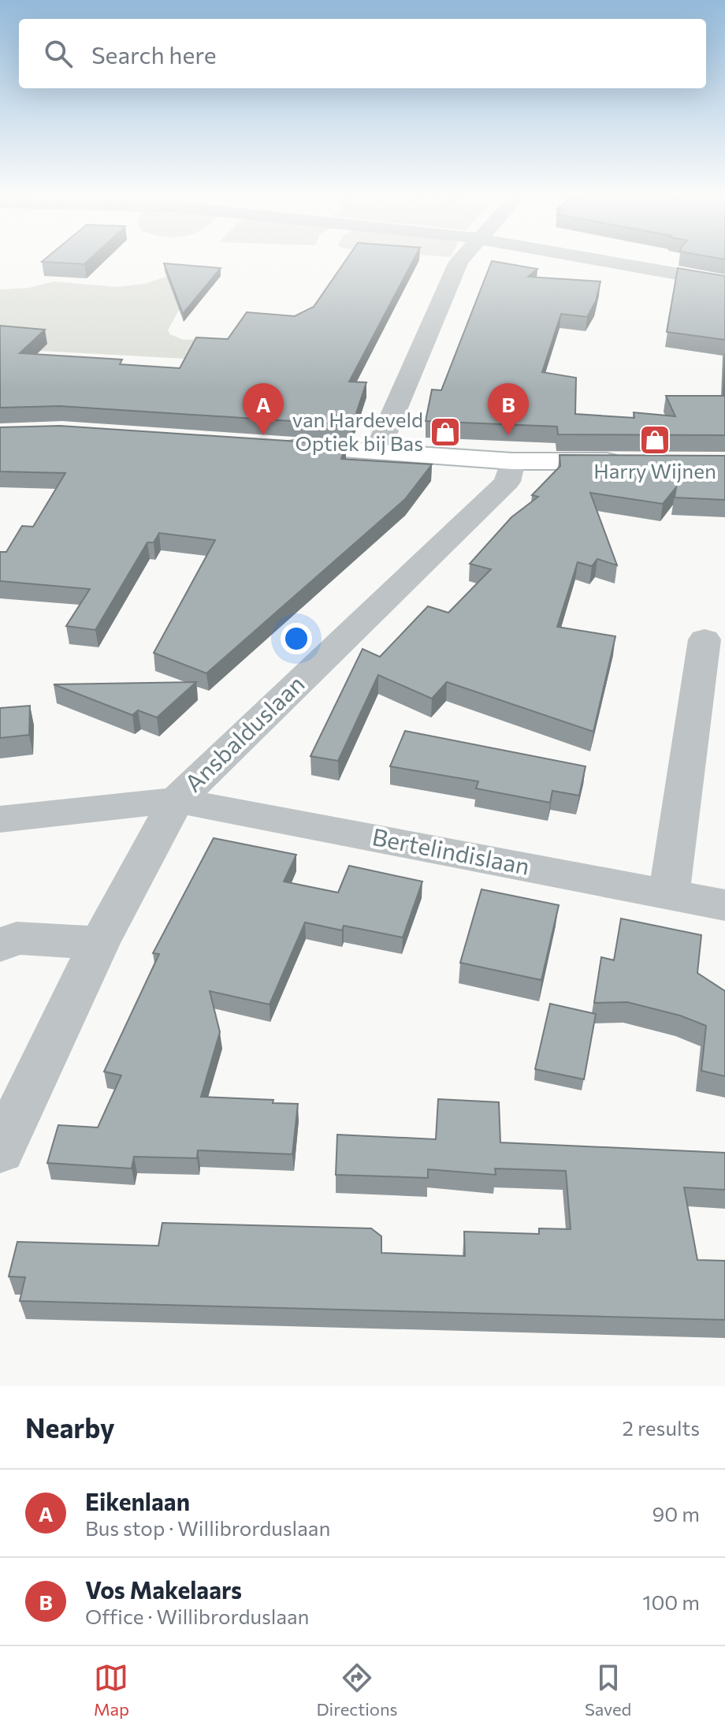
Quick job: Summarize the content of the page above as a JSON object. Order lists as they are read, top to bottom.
{
  "streets": {
    "street": ["Ansbalduslaan", "Bertelindislaan"]
  },
  "crossings": [
    ["Ansbalduslaan", "Bertelindislaan"]
  ],
  "places": {
    "shop": ["van Hardeveld Optiek bij Bas", "Harry Wijnen"]
  },
  "page": {
    "search": "Search here",
    "pins": ["A", "B"],
    "heading": ["Nearby", "2 results"],
    "list": [
      {
        "mark": "A",
        "name": "Eikenlaan",
        "note": "Bus stop · Willibrorduslaan",
        "value": "90 m"
      },
      {
        "mark": "B",
        "name": "Vos Makelaars",
        "note": "Office · Willibrorduslaan",
        "value": "100 m"
      }
    ],
    "nav": ["Map", "Directions", "Saved"]
  }
}
